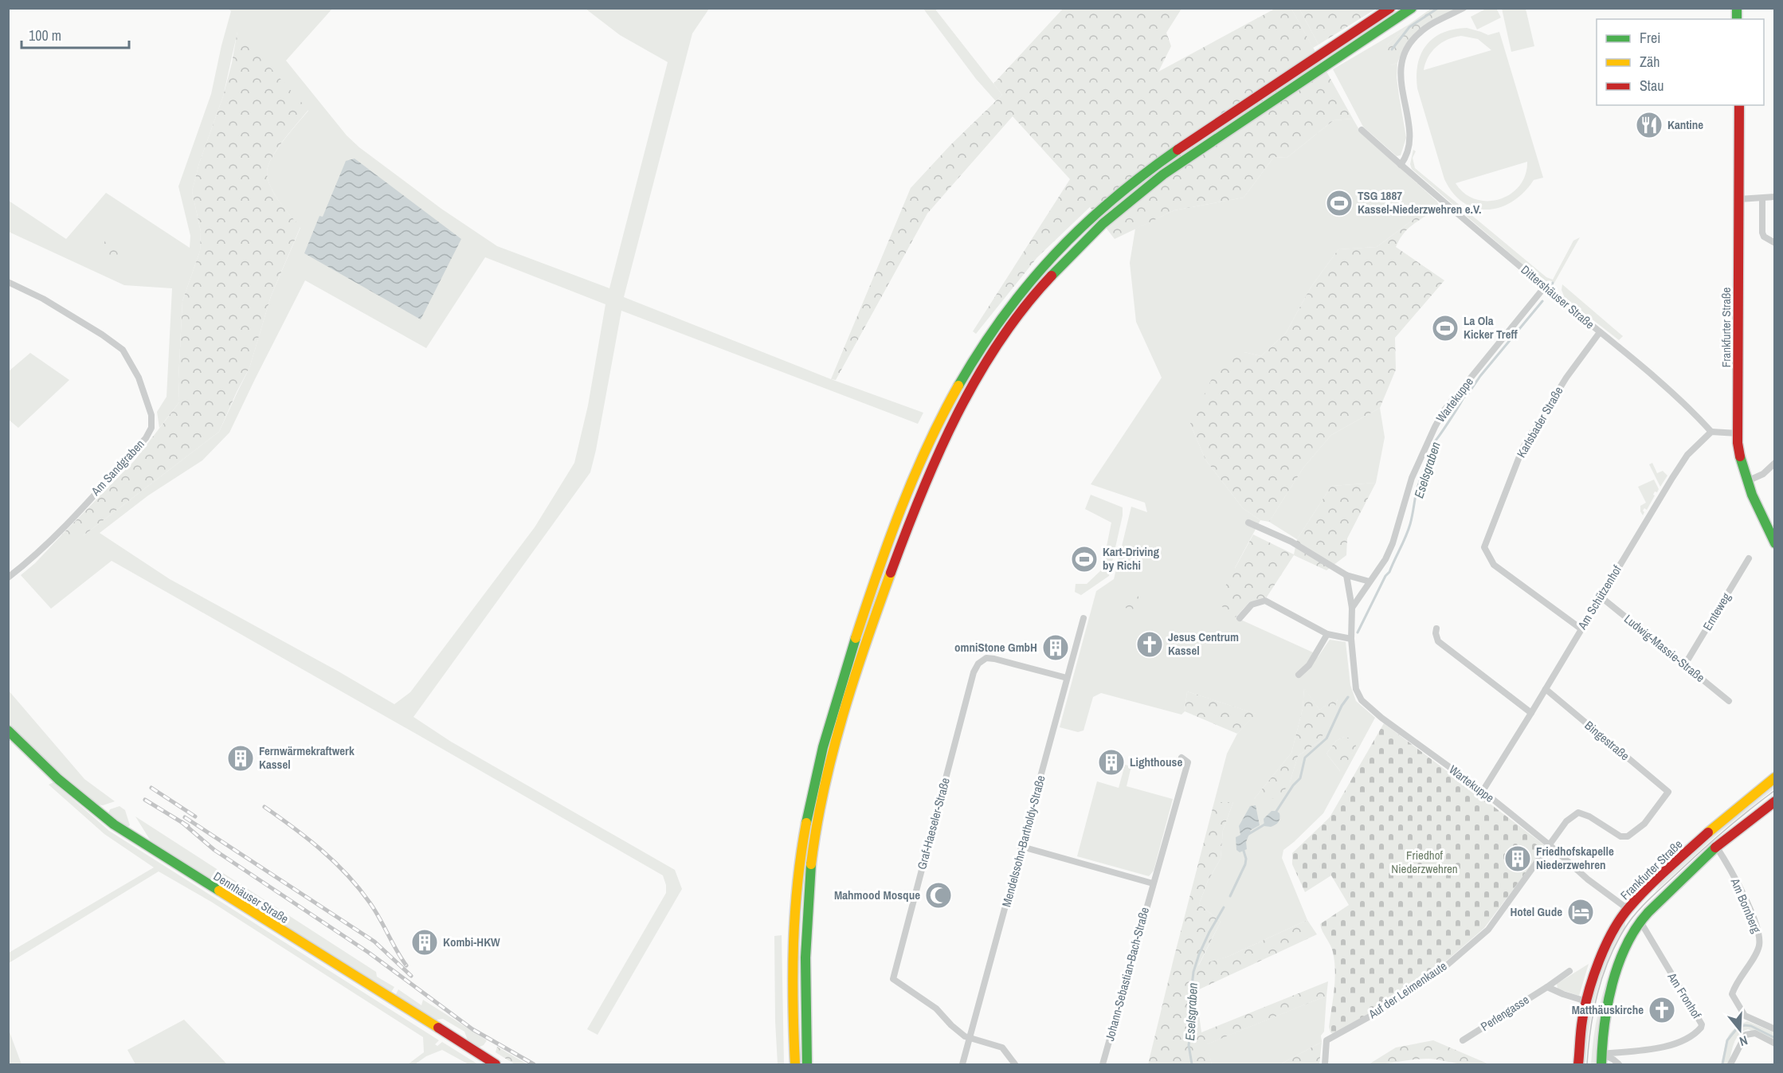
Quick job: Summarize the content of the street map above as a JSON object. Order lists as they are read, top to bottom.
{
  "streets": {
    "main road": ["Frankfurter Straße", "Dennhäuser Straße"],
    "street": [
      "Dittershäuser Straße",
      "Wartekuppe",
      "Karlsbader Straße",
      "Am Sandgraben",
      "Am Schützenhof",
      "Ernteweg",
      "Ludwig-Massie-Straße",
      "Bingestraße",
      "Graf-Haeseler-Straße",
      "Mendelssohn-Bartholdy-Straße",
      "Am Bornberg",
      "Johann-Sebastian-Bach-Straße",
      "Auf der Leimenkaute",
      "Am Fronhof",
      "Perlengasse"
    ]
  },
  "crossings": [
    ["Dittershäuser Straße", "Wartekuppe"],
    ["Dittershäuser Straße", "Karlsbader Straße"],
    ["Dittershäuser Straße", "Am Schützenhof"],
    ["Frankfurter Straße", "Wartekuppe"],
    ["Wartekuppe", "Am Schützenhof"],
    ["Wartekuppe", "Bingestraße"],
    ["Wartekuppe", "Auf der Leimenkaute"],
    ["Karlsbader Straße", "Am Schützenhof"],
    ["Am Schützenhof", "Ludwig-Massie-Straße"],
    ["Am Schützenhof", "Bingestraße"],
    ["Ernteweg", "Ludwig-Massie-Straße"],
    ["Bingestraße", "Auf der Leimenkaute"],
    ["Graf-Haeseler-Straße", "Mendelssohn-Bartholdy-Straße"]
  ],
  "water": ["Eselsgraben"],
  "parks": ["Friedhof Niederzwehren"],
  "places": {
    "restaurant": ["Kantine"],
    "sports": ["TSG 1887 Kassel-Niederzwehren e.V.", "La Ola Kicker Treff", "Kart-Driving by Richi"],
    "church": ["Jesus Centrum Kassel", "Matthäuskirche"],
    "building": [
      "omniStone GmbH",
      "Fernwärmekraftwerk Kassel",
      "Lighthouse",
      "Friedhofskapelle Niederzwehren",
      "Kombi-HKW"
    ],
    "mosque": ["Mahmood Mosque"],
    "hotel": ["Hotel Gude"]
  },
  "legend": ["Frei", "Zäh", "Stau"],
  "scale_bar": "100 m",
  "north": "bottom"
}
